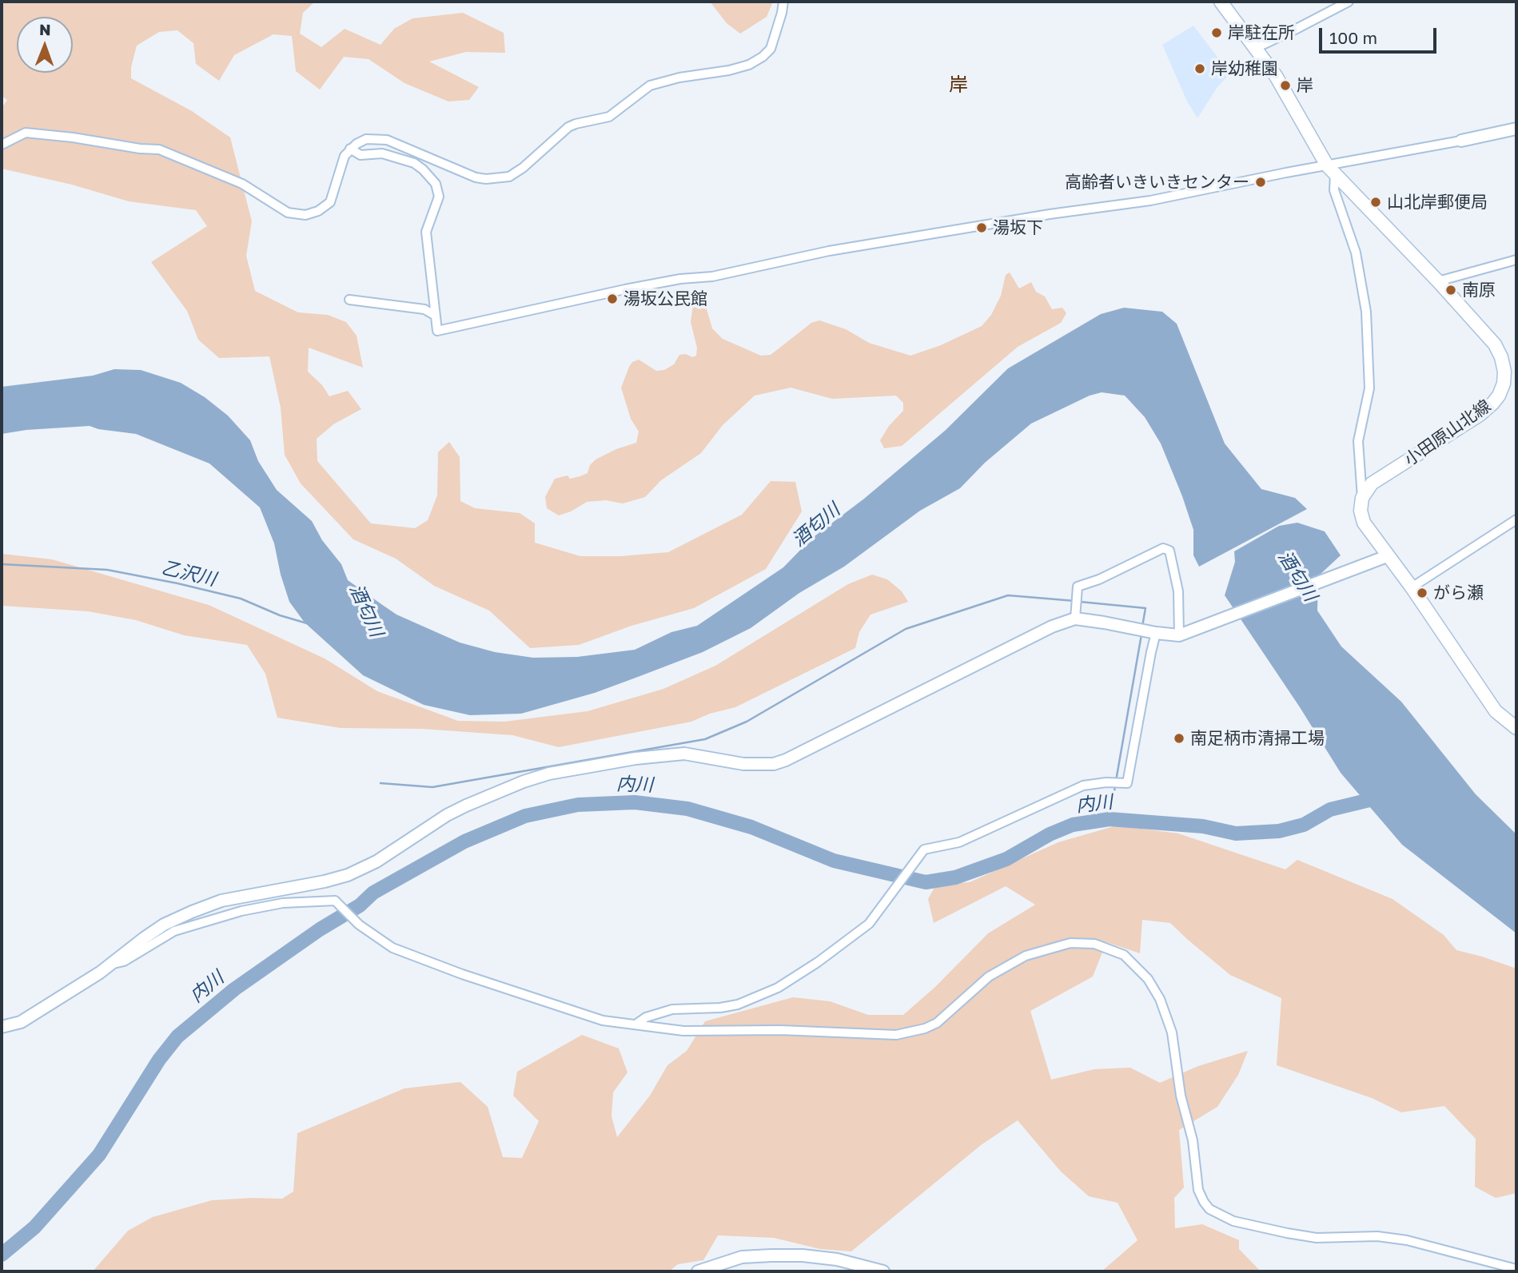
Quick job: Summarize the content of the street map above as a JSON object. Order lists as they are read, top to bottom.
{
  "streets": {
    "main road": ["小田原山北線"]
  },
  "districts": ["岸"],
  "water": ["酒匂川", "乙沢川", "内川"],
  "places": [
    "岸駐在所",
    "岸幼稚園",
    "岸",
    "高齢者いきいきセンター",
    "山北岸郵便局",
    "湯坂下",
    "南原",
    "湯坂公民館",
    "がら瀬",
    "南足柄市清掃工場"
  ],
  "scale_bar": "100 m",
  "north": "top"
}
